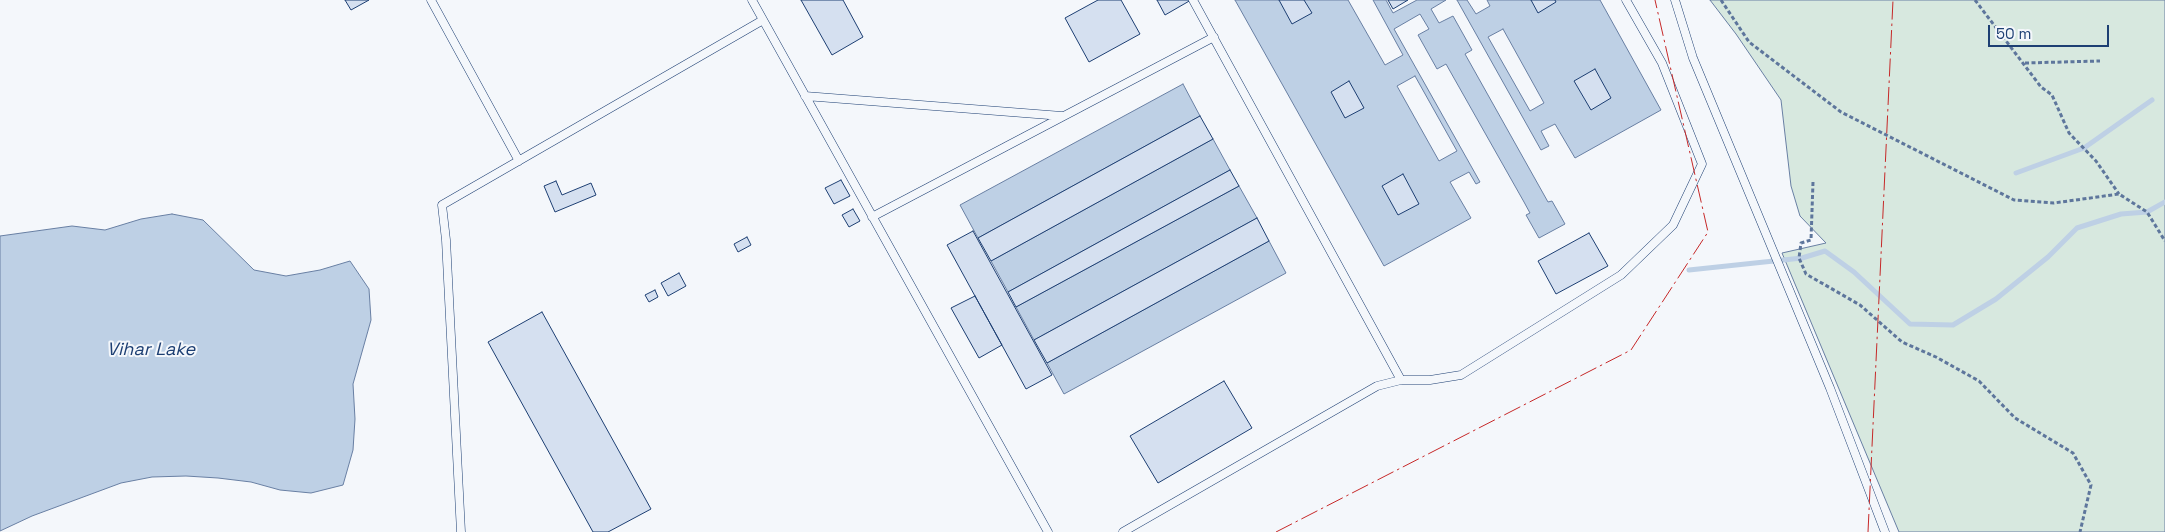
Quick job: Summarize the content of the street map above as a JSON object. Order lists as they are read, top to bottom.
{
  "water": ["Vihar Lake"],
  "scale_bar": "50 m"
}
